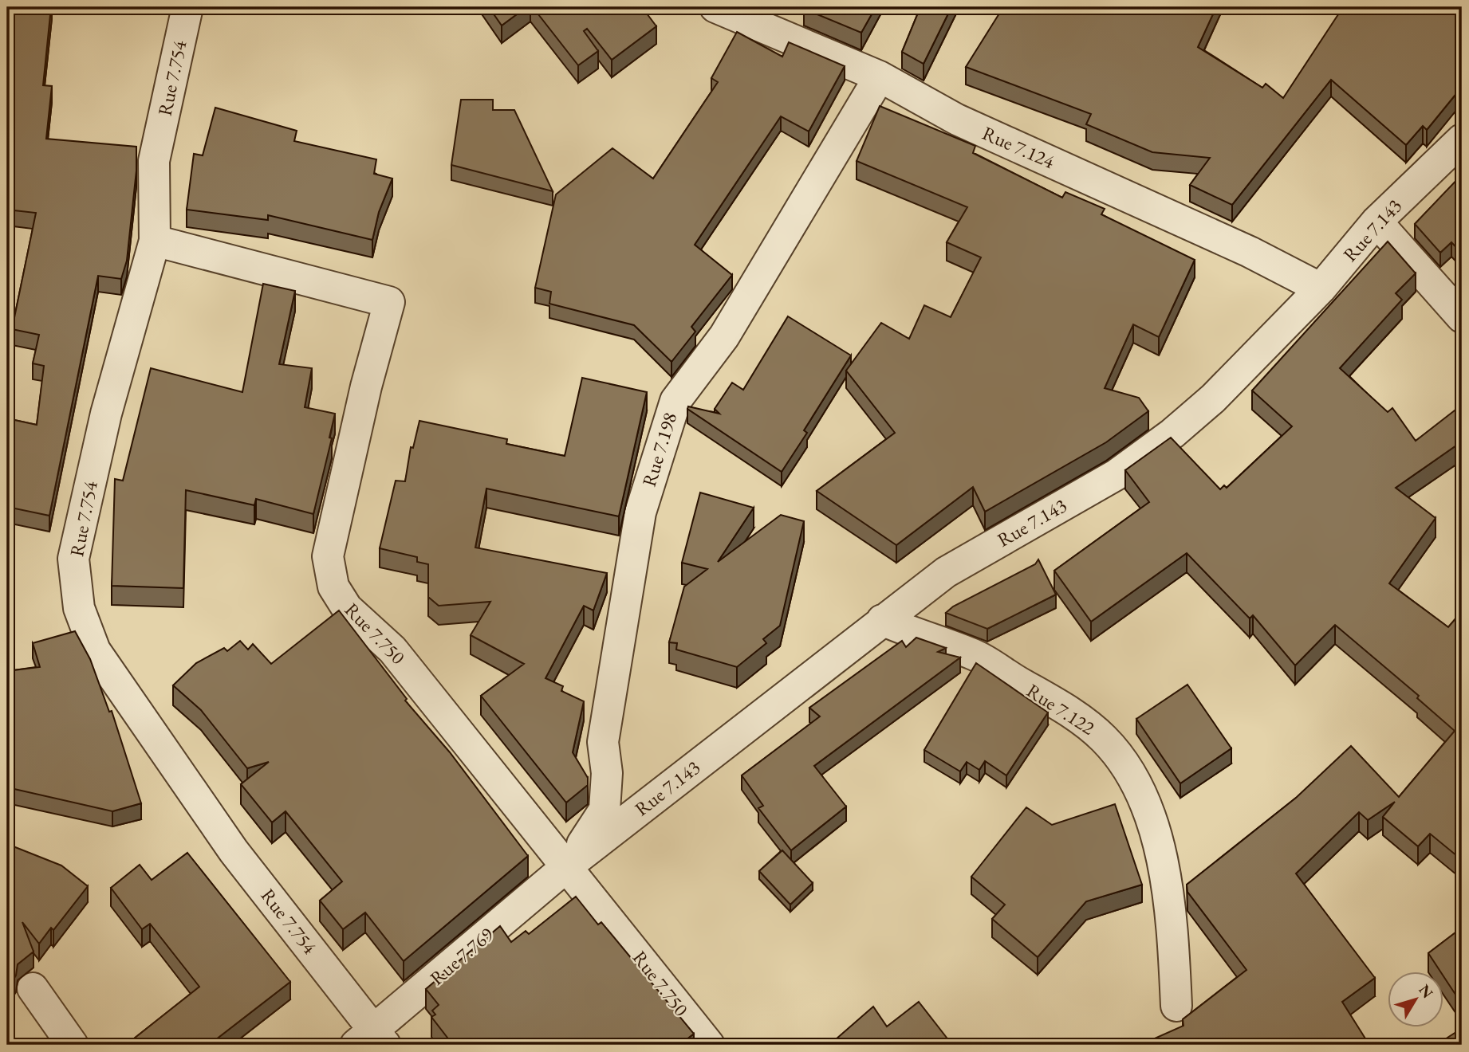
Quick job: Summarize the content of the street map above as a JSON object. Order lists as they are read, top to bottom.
{
  "streets": {
    "street": [
      "Rue 7.754",
      "Rue 7.124",
      "Rue 7.143",
      "Rue 7.198",
      "Rue 7.750",
      "Rue 7.122",
      "Rue 7.769"
    ]
  },
  "crossings": [
    ["Rue 7.754", "Rue 7.750"],
    ["Rue 7.754", "Rue 7.769"],
    ["Rue 7.124", "Rue 7.143"],
    ["Rue 7.124", "Rue 7.198"],
    ["Rue 7.143", "Rue 7.198"],
    ["Rue 7.143", "Rue 7.750"],
    ["Rue 7.143", "Rue 7.122"],
    ["Rue 7.143", "Rue 7.769"],
    ["Rue 7.198", "Rue 7.750"],
    ["Rue 7.198", "Rue 7.769"],
    ["Rue 7.750", "Rue 7.769"]
  ],
  "north": "top right"
}
